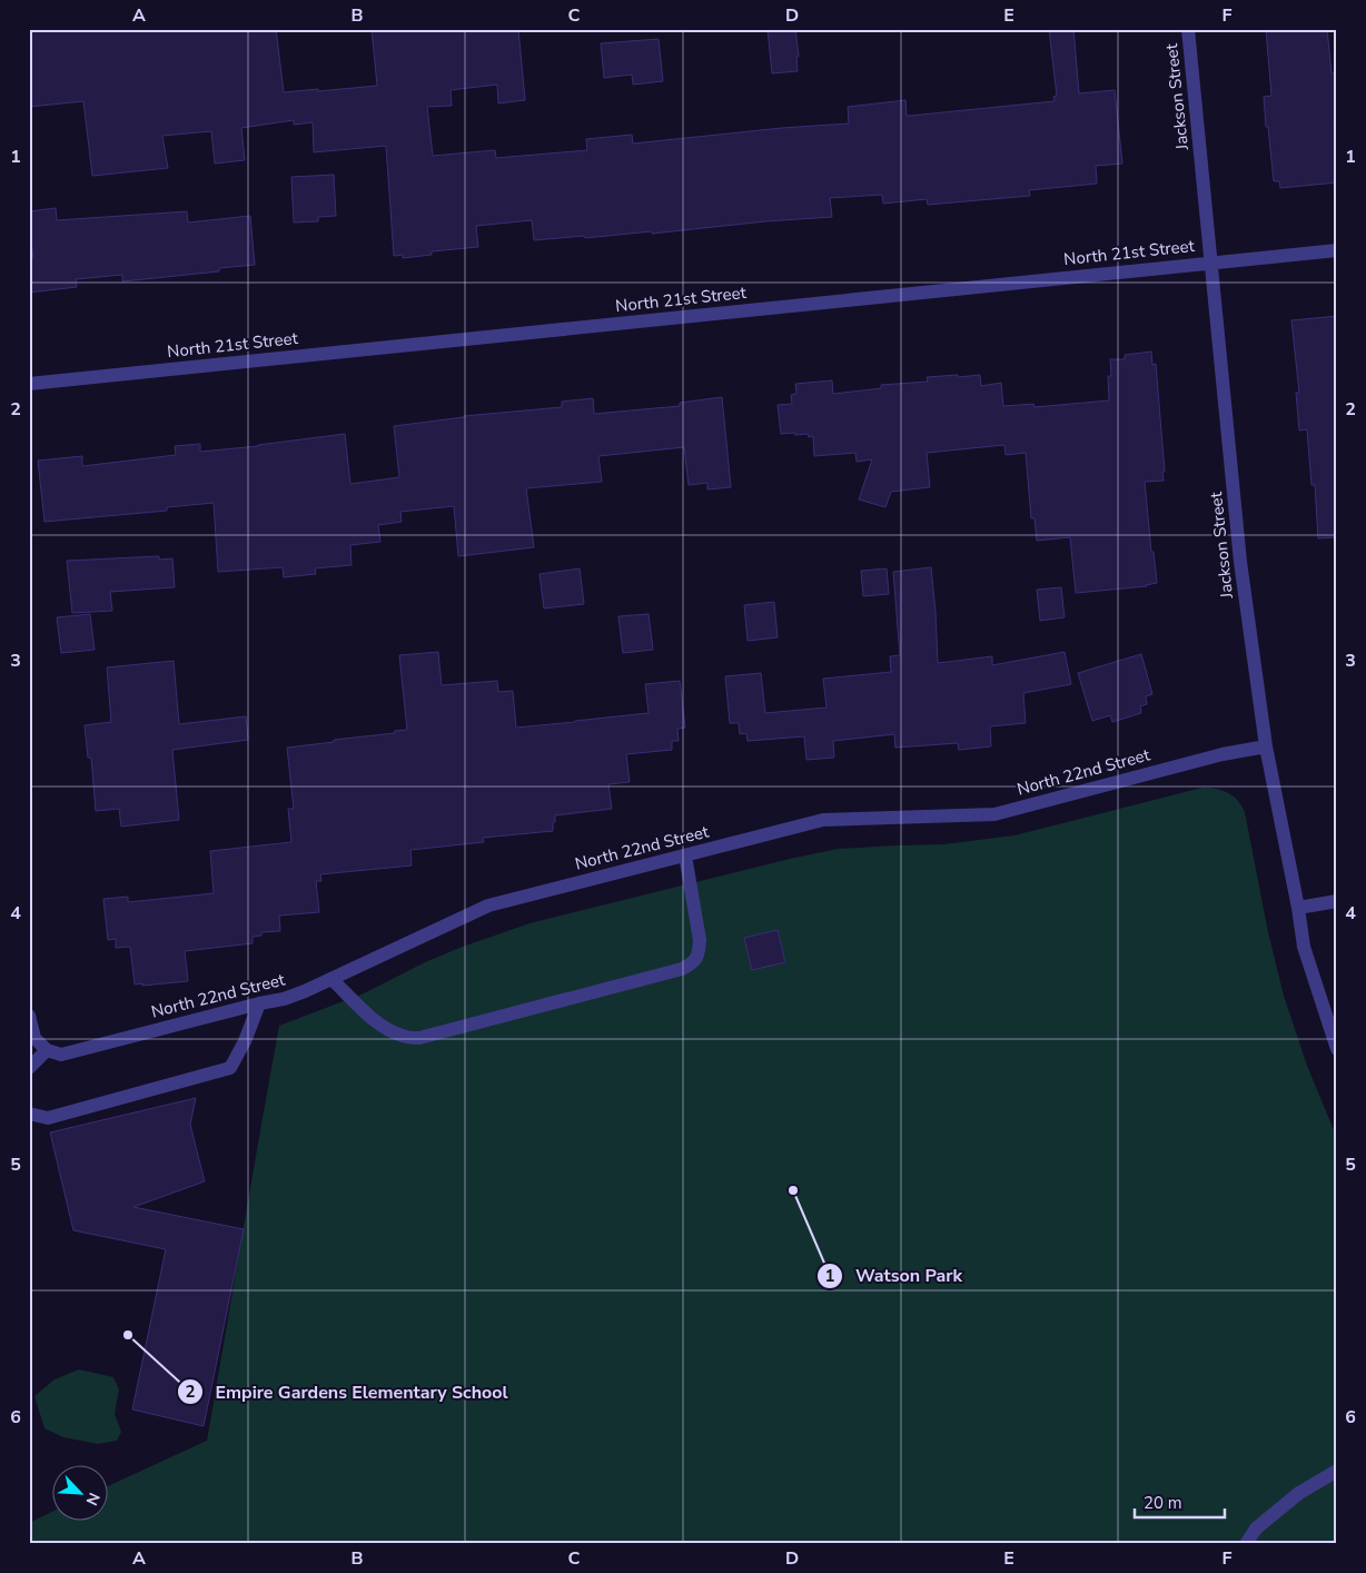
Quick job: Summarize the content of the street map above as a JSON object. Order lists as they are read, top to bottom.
{
  "streets": {
    "street": ["Jackson Street", "North 21st Street", "North 22nd Street"]
  },
  "crossings": [
    ["Jackson Street", "North 21st Street"],
    ["Jackson Street", "North 22nd Street"]
  ],
  "places": ["Watson Park", "Empire Gardens Elementary School"],
  "scale_bar": "20 m",
  "north": "bottom right",
  "grid": {
    "columns": [
      "A",
      "B",
      "C",
      "D",
      "E",
      "F"
    ],
    "rows": [
      "1",
      "2",
      "3",
      "4",
      "5",
      "6"
    ]
  }
}
